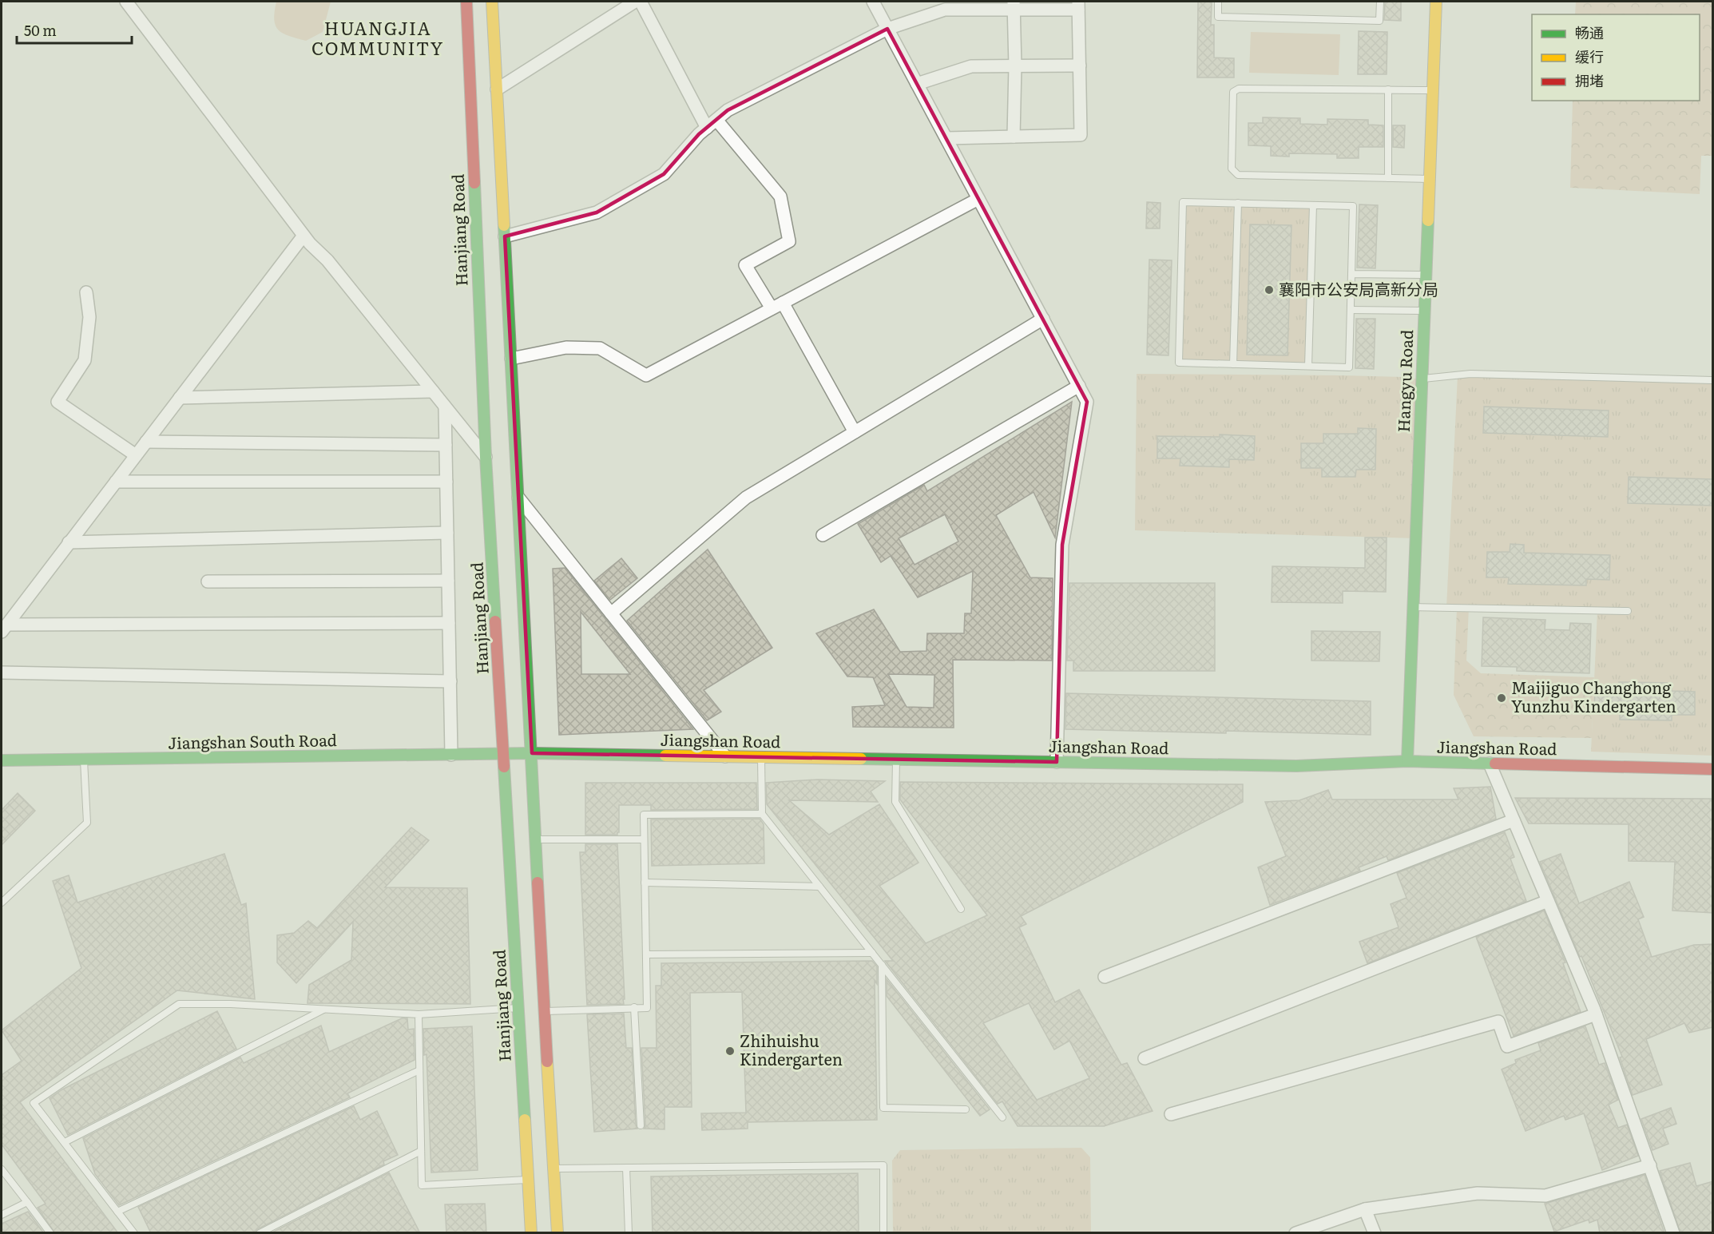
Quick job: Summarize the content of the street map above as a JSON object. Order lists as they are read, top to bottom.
{
  "streets": {
    "street": [
      "Hanjiang Road",
      "Hangyu Road",
      "Jiangshan Road",
      "Jiangshan South Road"
    ]
  },
  "crossings": [
    ["Hanjiang Road", "Jiangshan Road"],
    ["Hanjiang Road", "Jiangshan South Road"],
    ["Hangyu Road", "Jiangshan Road"],
    ["Jiangshan Road", "Jiangshan South Road"]
  ],
  "districts": ["HUANGJIA COMMUNITY"],
  "places": ["襄阳市公安局高新分局", "Maijiguo Changhong Yunzhu Kindergarten", "Zhihuishu Kindergarten"],
  "legend": ["畅通", "缓行", "拥堵"],
  "scale_bar": "50 m"
}
